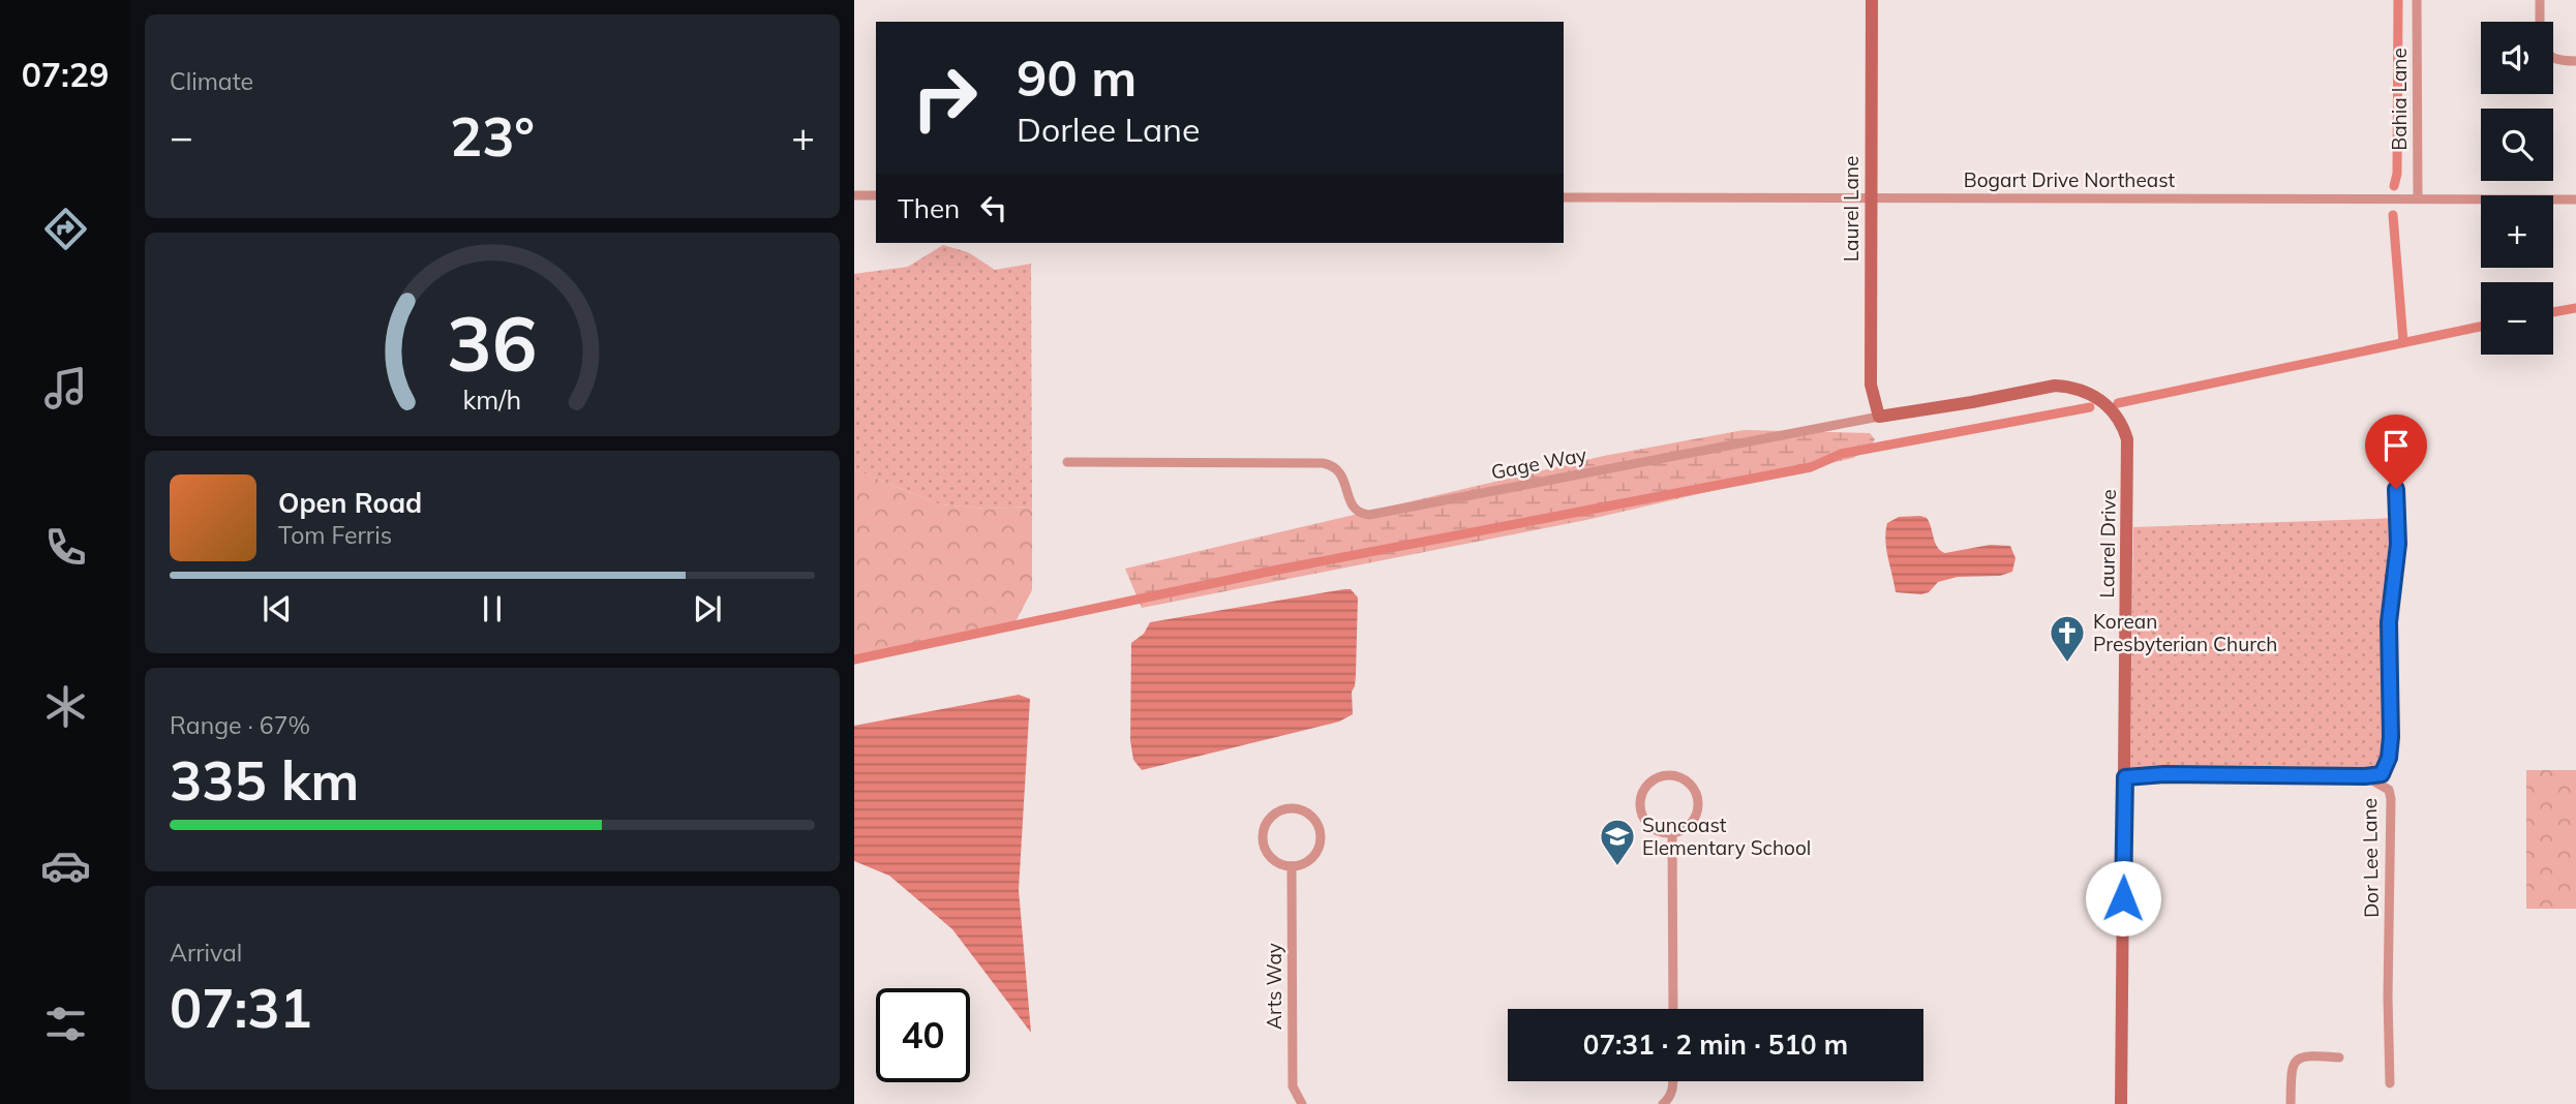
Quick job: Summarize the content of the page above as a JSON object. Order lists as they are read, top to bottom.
{
  "streets": {
    "street": [
      "Bahia Lane",
      "Bogart Drive Northeast",
      "Laurel Lane",
      "Gage Way",
      "Laurel Drive",
      "Dor Lee Lane",
      "Arts Way"
    ]
  },
  "crossings": [
    ["Bahia Lane", "Bogart Drive Northeast"],
    ["Bogart Drive Northeast", "Laurel Lane"],
    ["Laurel Lane", "Gage Way"],
    ["Gage Way", "Laurel Drive"]
  ],
  "places": {
    "church": ["Korean Presbyterian Church"],
    "school or university": ["Suncoast Elementary School"]
  },
  "page": {
    "tabs": "07:29",
    "tile": [
      "Climate",
      ["Range · 67%", "335 km"],
      ["Arrival", "07:31"]
    ],
    "map_buttons": ["+", "−"],
    "turn": ["90 m", "Dorlee Lane"],
    "heat": ["−", "23°", "+"],
    "then": "Then",
    "song": ["Open Road", "Tom Ferris"],
    "limit": "40",
    "trip": "07:31 · 2 min · 510 m",
    "gauge": ["36", "km/h"]
  }
}
